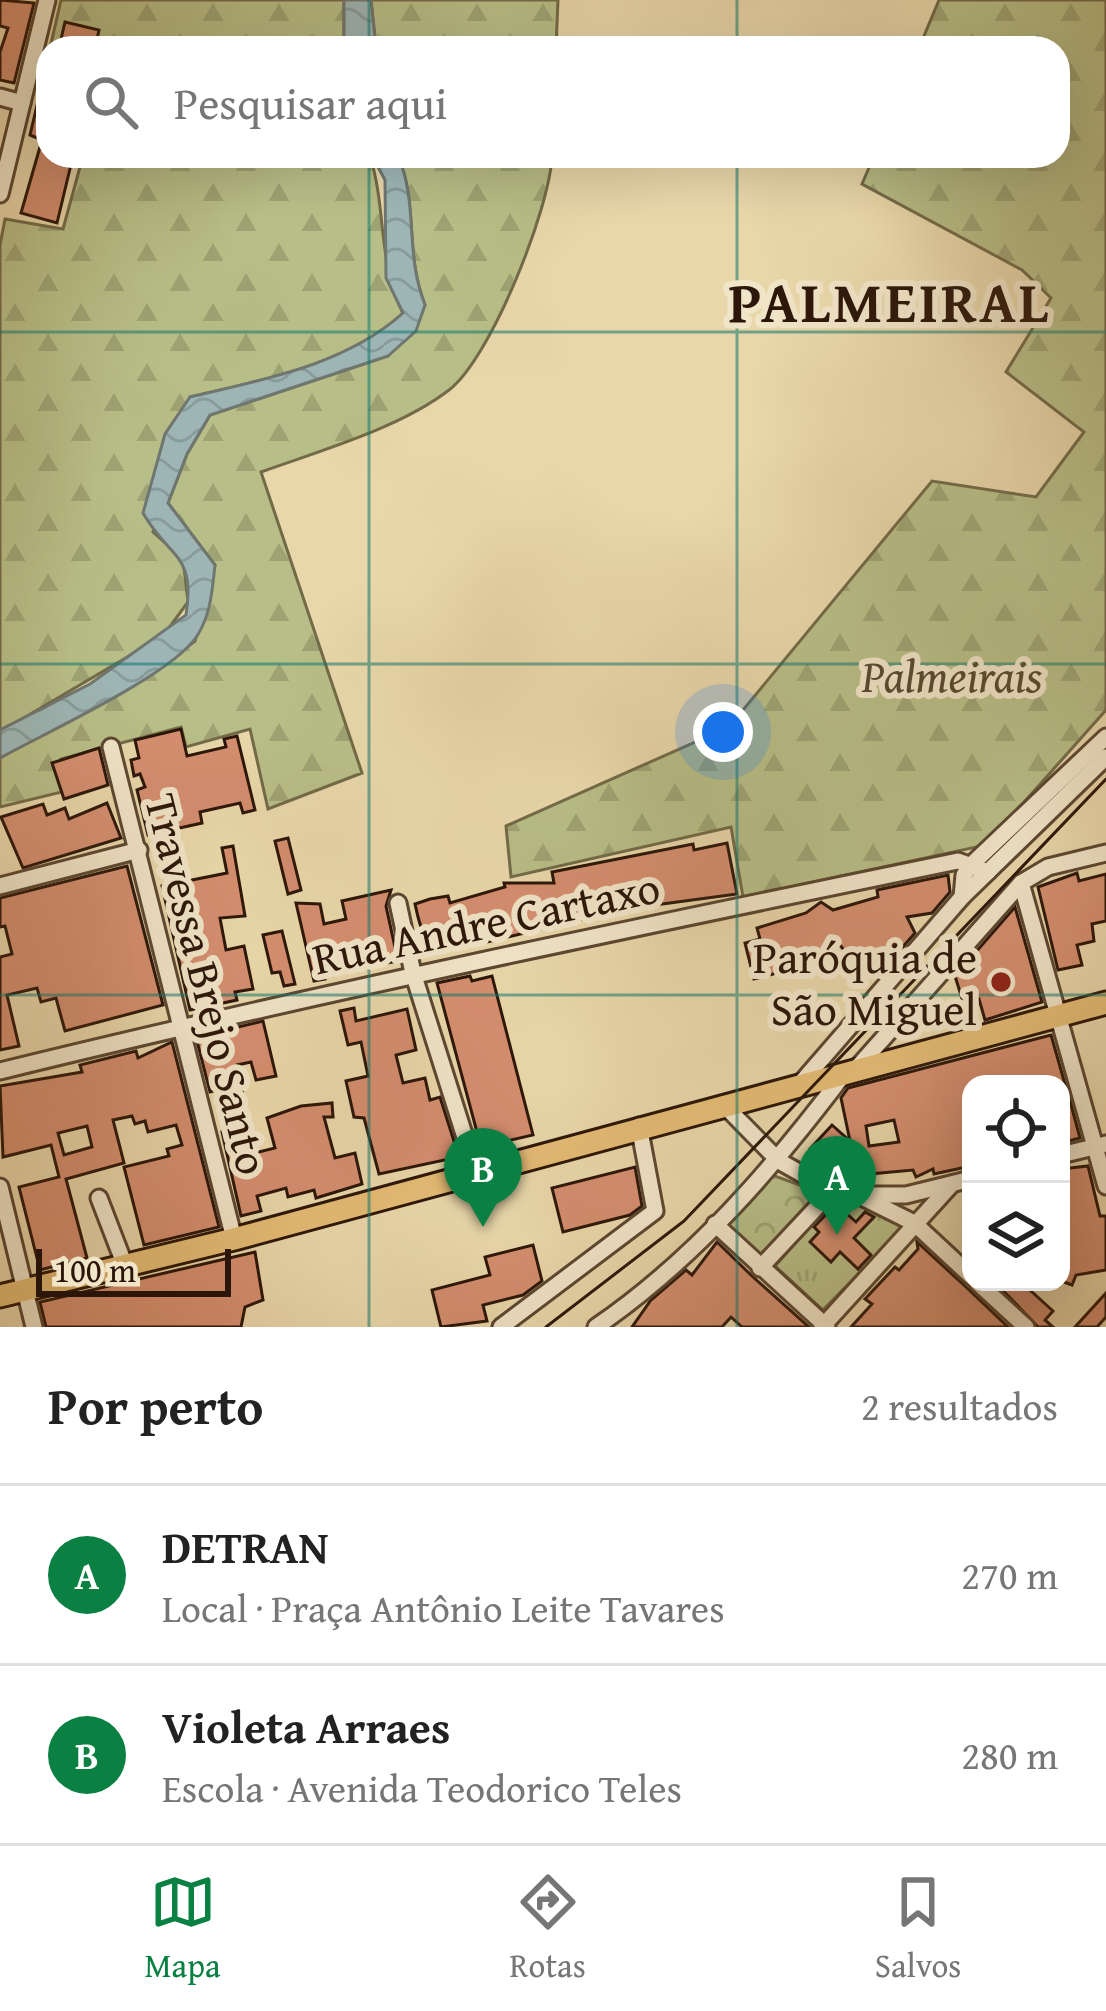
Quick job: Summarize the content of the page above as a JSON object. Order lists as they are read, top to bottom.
{
  "streets": {
    "street": ["Rua Andre Cartaxo", "Travessa Brejo Santo"]
  },
  "crossings": [
    ["Rua Andre Cartaxo", "Travessa Brejo Santo"]
  ],
  "districts": ["PALMEIRAL"],
  "parks": ["Palmeirais"],
  "places": ["Paróquia de São Miguel"],
  "scale_bar": "100 m",
  "page": {
    "search": "Pesquisar aqui",
    "pins": ["B", "A"],
    "scale": "100 m",
    "heading": ["Por perto", "2 resultados"],
    "list": [
      {
        "mark": "A",
        "name": "DETRAN",
        "note": "Local · Praça Antônio Leite Tavares",
        "value": "270 m"
      },
      {
        "mark": "B",
        "name": "Violeta Arraes",
        "note": "Escola · Avenida Teodorico Teles",
        "value": "280 m"
      }
    ],
    "nav": ["Mapa", "Rotas", "Salvos"]
  }
}
